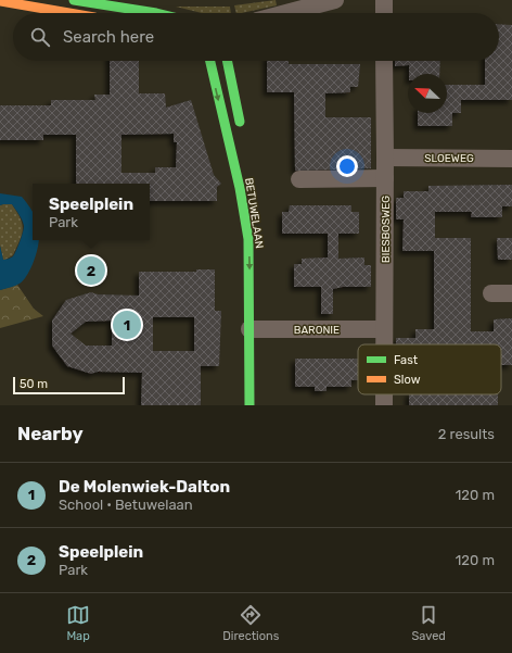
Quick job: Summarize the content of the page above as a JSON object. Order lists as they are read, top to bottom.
{
  "streets": {
    "street": [
      "SLOEWEG",
      "BETUWELAAN",
      "BIESBOSWEG",
      "BARONIE"
    ]
  },
  "crossings": [
    ["SLOEWEG", "BIESBOSWEG"],
    ["BETUWELAAN", "BARONIE"],
    ["BIESBOSWEG", "BARONIE"]
  ],
  "one_way": ["BETUWELAAN"],
  "legend": ["Fast", "Slow"],
  "scale_bar": "50 m",
  "north": "top left",
  "page": {
    "search": "Search here",
    "popup": ["Speelplein", "Park"],
    "pins": ["2", "1"],
    "scale": "50 m",
    "heading": ["Nearby", "2 results"],
    "list": [
      {
        "mark": "1",
        "name": "De Molenwiek-Dalton",
        "note": "School · Betuwelaan",
        "value": "120 m"
      },
      {
        "mark": "2",
        "name": "Speelplein",
        "note": "Park",
        "value": "120 m"
      }
    ],
    "nav": ["Map", "Directions", "Saved"]
  }
}
